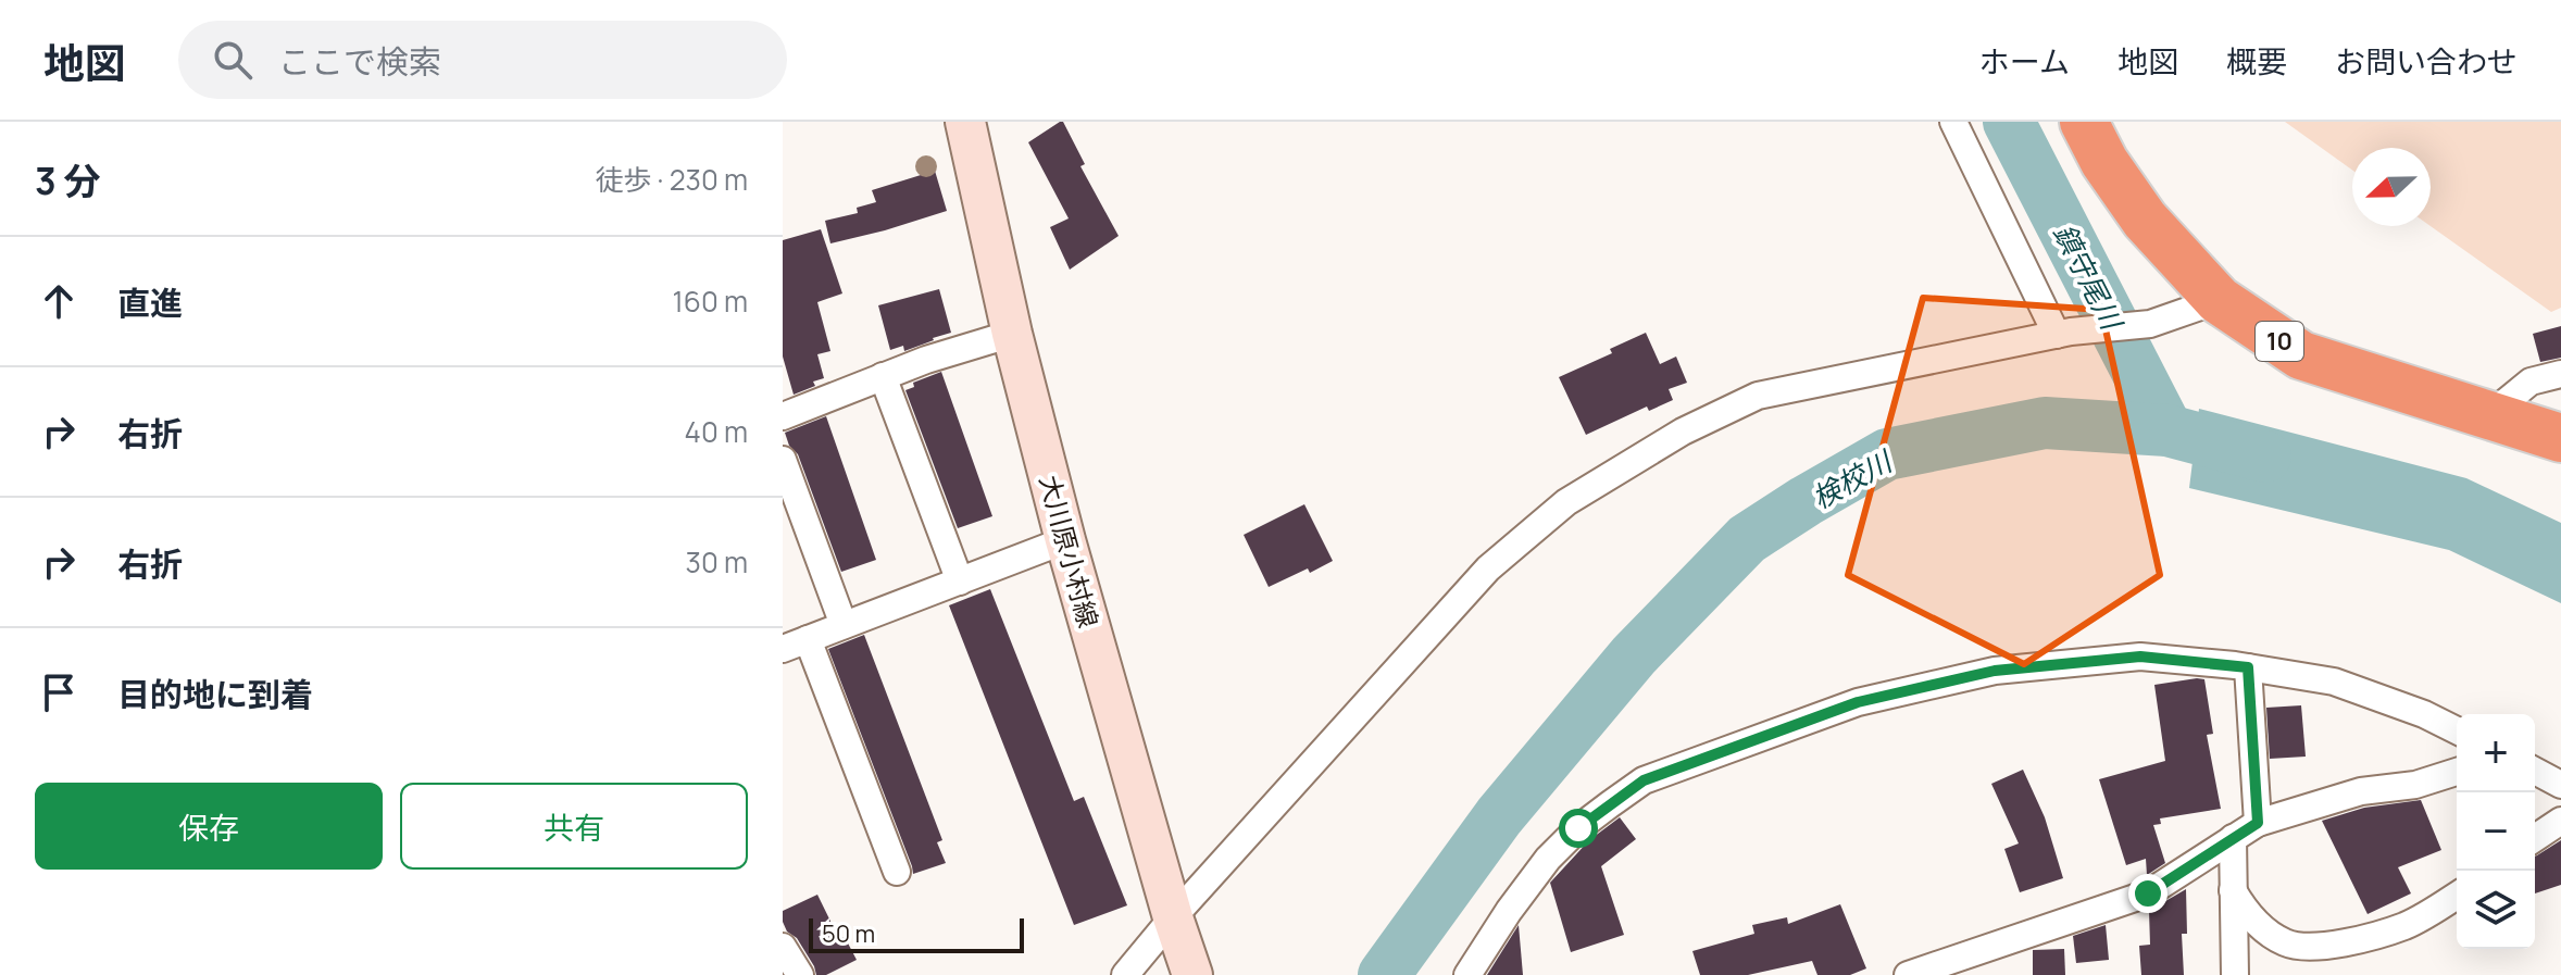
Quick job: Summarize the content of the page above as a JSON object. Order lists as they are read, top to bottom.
{
  "streets": {
    "highway": ["10"],
    "main road": ["大川原小村線"]
  },
  "water": ["鎮守尾川", "検校川"],
  "scale_bar": "50 m",
  "north": "left",
  "page": {
    "header": "地図",
    "search": "ここで検索",
    "nav": [
      "ホーム",
      "地図",
      "概要",
      "お問い合わせ"
    ],
    "heading": ["3 分", "徒歩 · 230 m"],
    "list": [
      ["直進", "160 m"],
      ["右折", "40 m"],
      ["右折", "30 m"],
      "目的地に到着"
    ],
    "map_buttons": ["+", "−"],
    "buttons": ["保存", "共有"],
    "scale": "50 m"
  }
}
